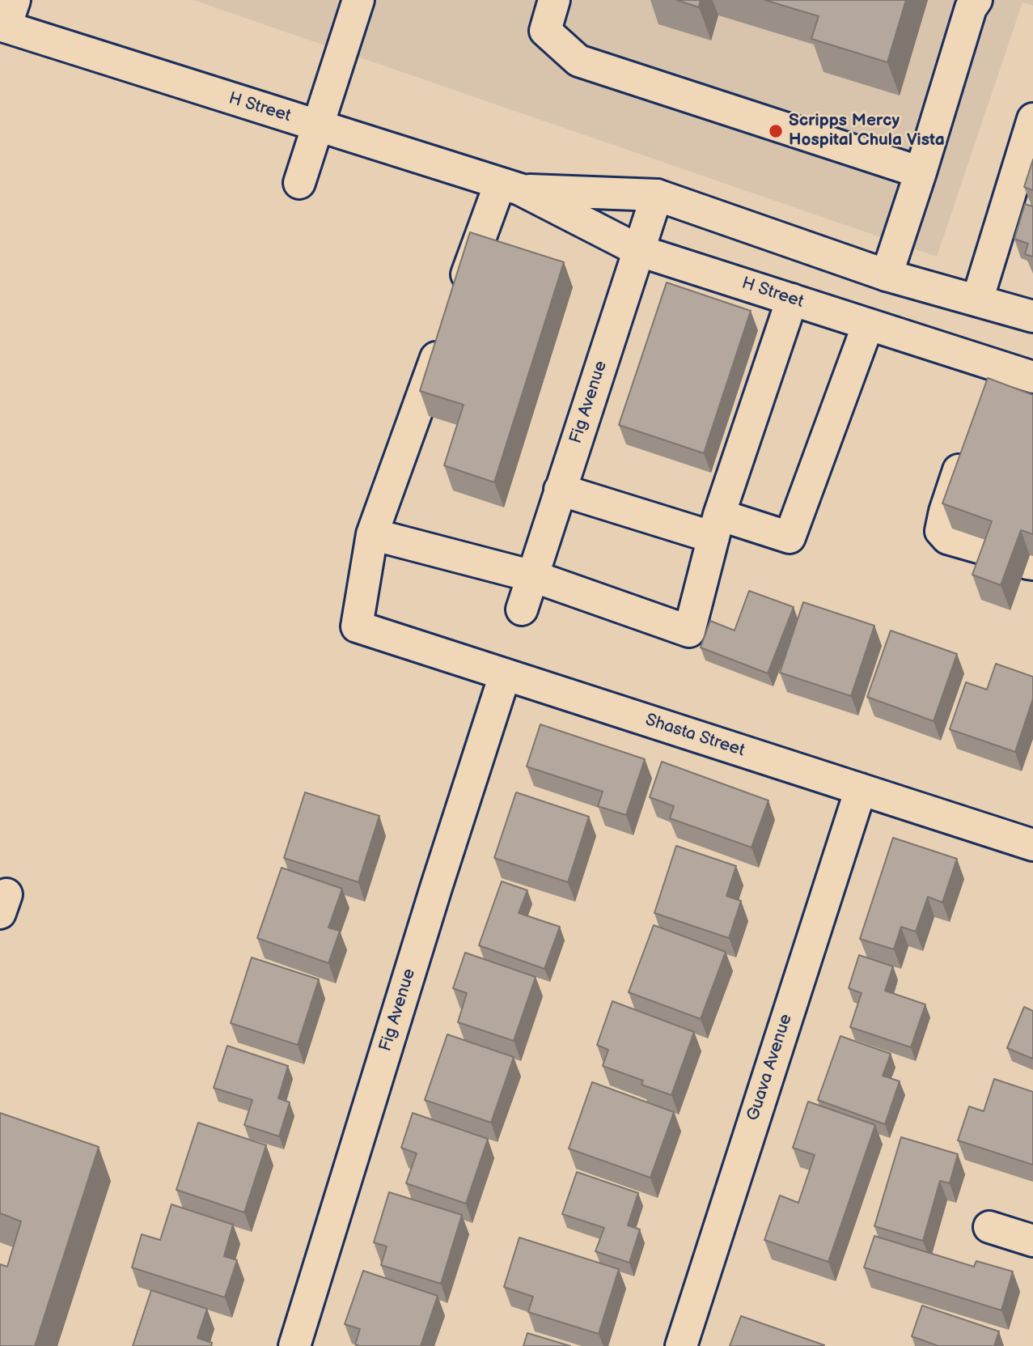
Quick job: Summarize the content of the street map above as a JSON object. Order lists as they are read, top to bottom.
{
  "streets": {
    "street": [
      "H Street",
      "Fig Avenue",
      "Shasta Street",
      "Guava Avenue"
    ]
  },
  "crossings": [
    ["H Street", "Fig Avenue"],
    ["Fig Avenue", "Shasta Street"],
    ["Shasta Street", "Guava Avenue"]
  ],
  "places": ["Scripps Mercy Hospital Chula Vista"]
}
